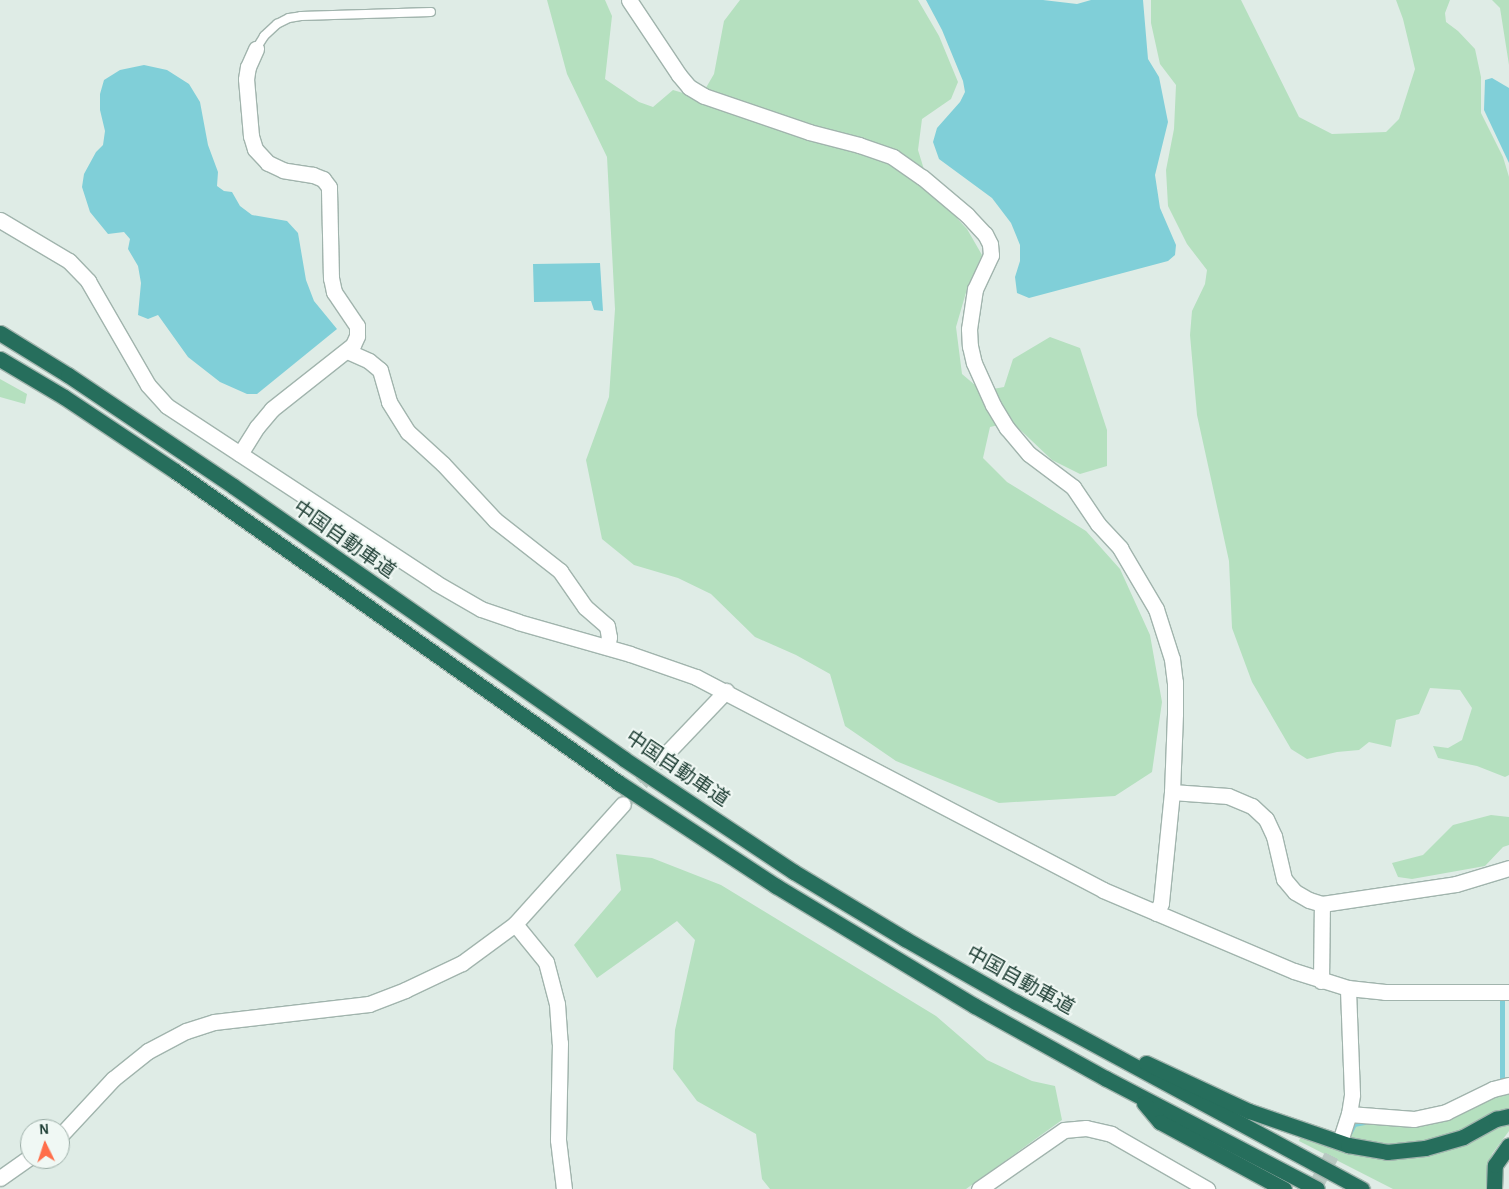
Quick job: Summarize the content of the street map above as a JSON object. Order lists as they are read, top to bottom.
{
  "streets": {
    "highway": ["中国自動車道"]
  },
  "north": "top"
}
